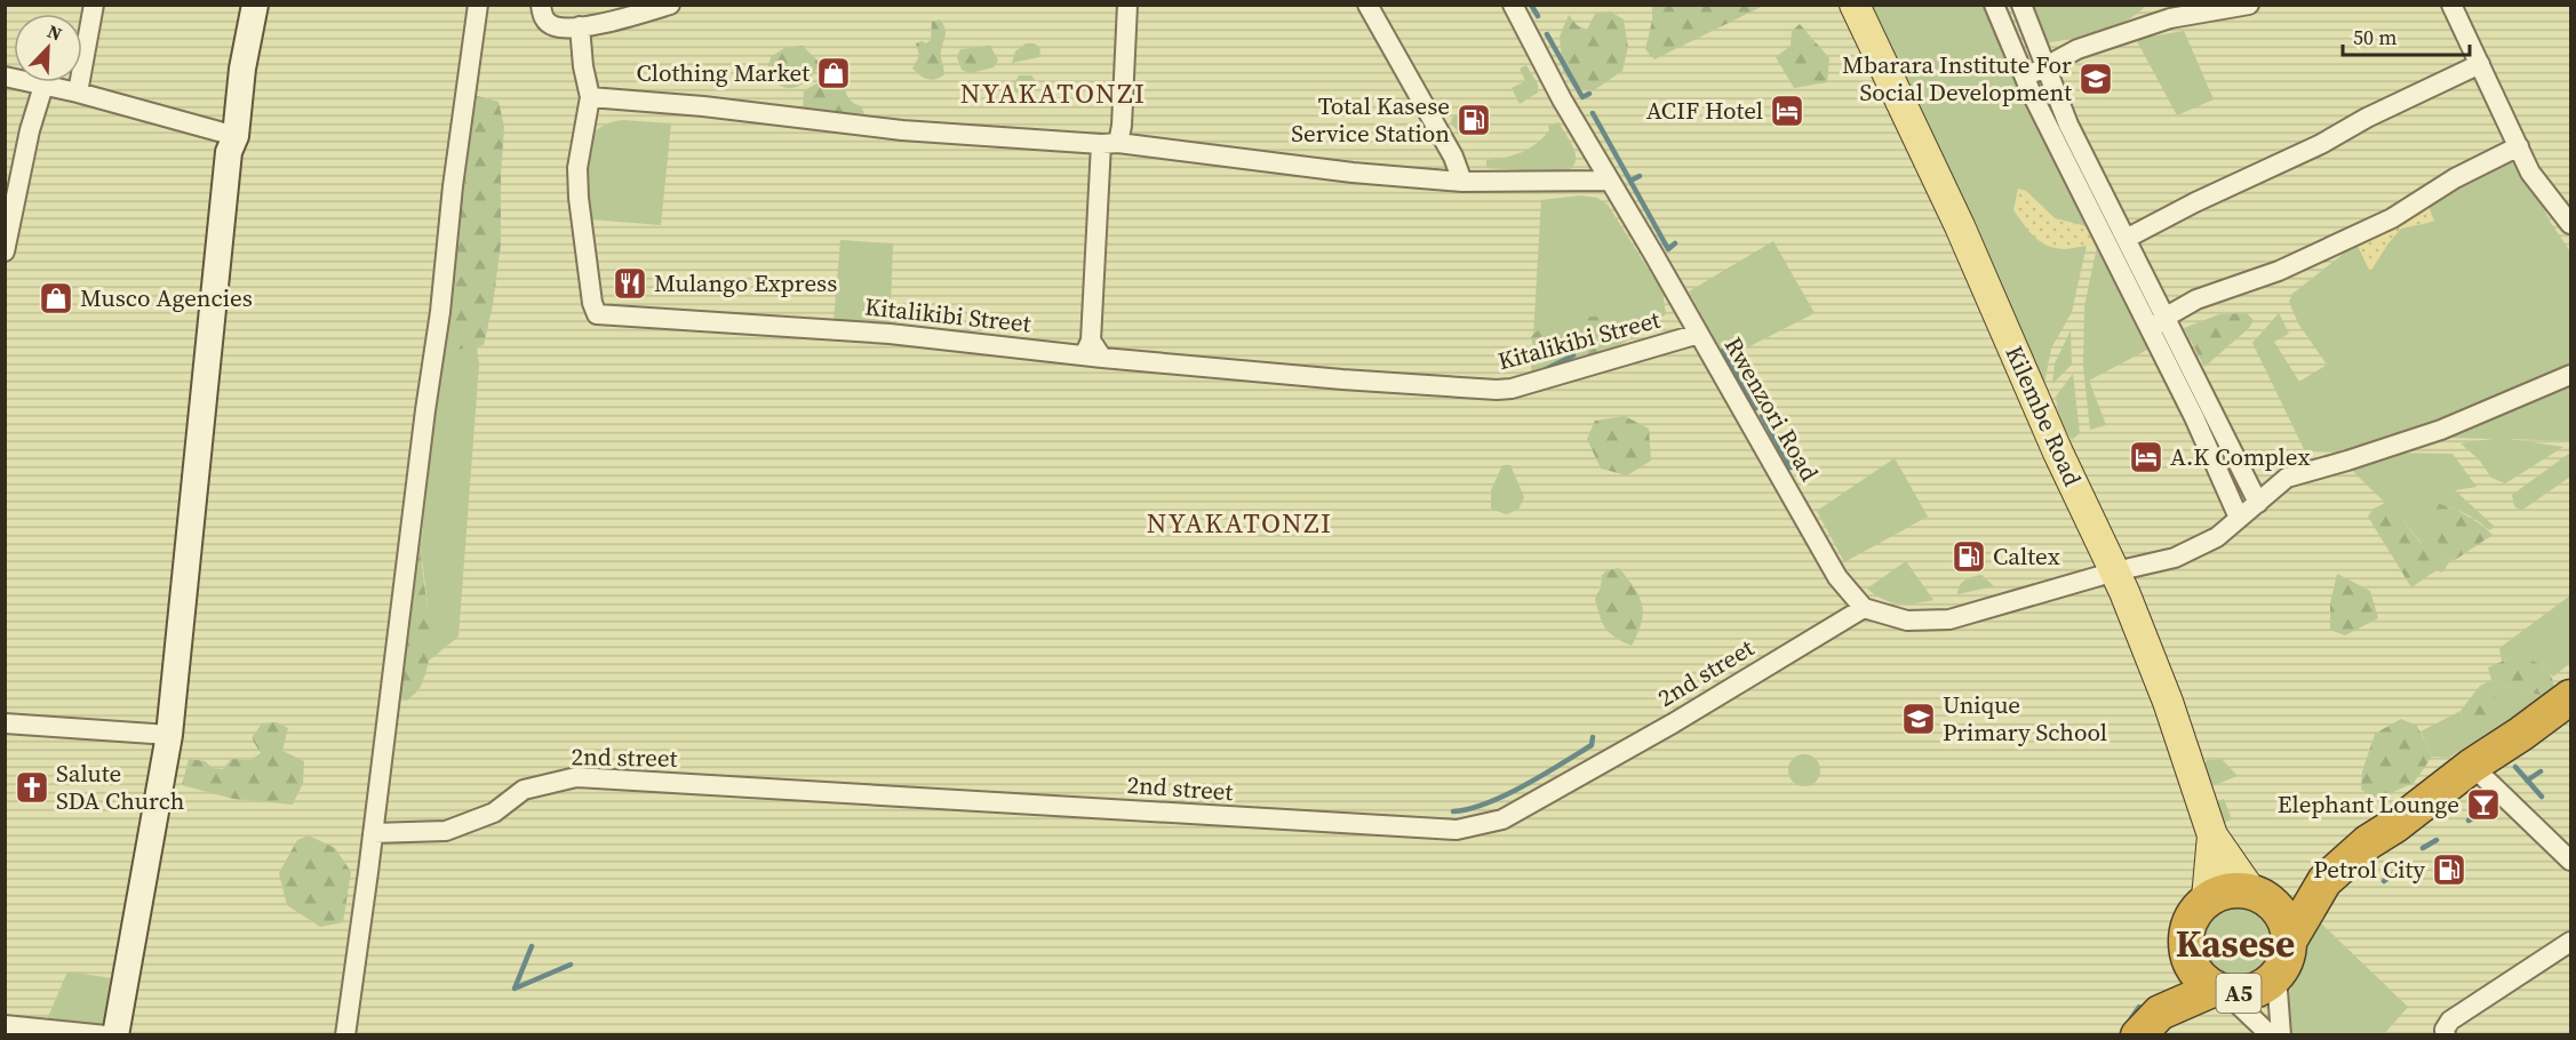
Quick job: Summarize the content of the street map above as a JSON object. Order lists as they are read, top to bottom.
{
  "streets": {
    "highway": ["Kilembe Road", "A5"],
    "street": ["Kitalikibi Street", "Rwenzori Road", "2nd street"]
  },
  "crossings": [
    ["Kitalikibi Street", "Rwenzori Road"],
    ["Rwenzori Road", "2nd street"],
    ["Kilembe Road", "A5"]
  ],
  "districts": ["NYAKATONZI", "NYAKATONZI", "Kasese"],
  "places": {
    "shop": ["Clothing Market", "Musco Agencies"],
    "school or university": ["Mbarara Institute For Social Development", "Unique Primary School"],
    "hotel": ["ACIF Hotel", "A.K Complex"],
    "fuel station": ["Total Kasese Service Station", "Caltex", "Petrol City"],
    "restaurant": ["Mulango Express"],
    "church": ["Salute SDA Church"],
    "bar": ["Elephant Lounge"]
  },
  "scale_bar": "50 m",
  "north": "top right"
}
